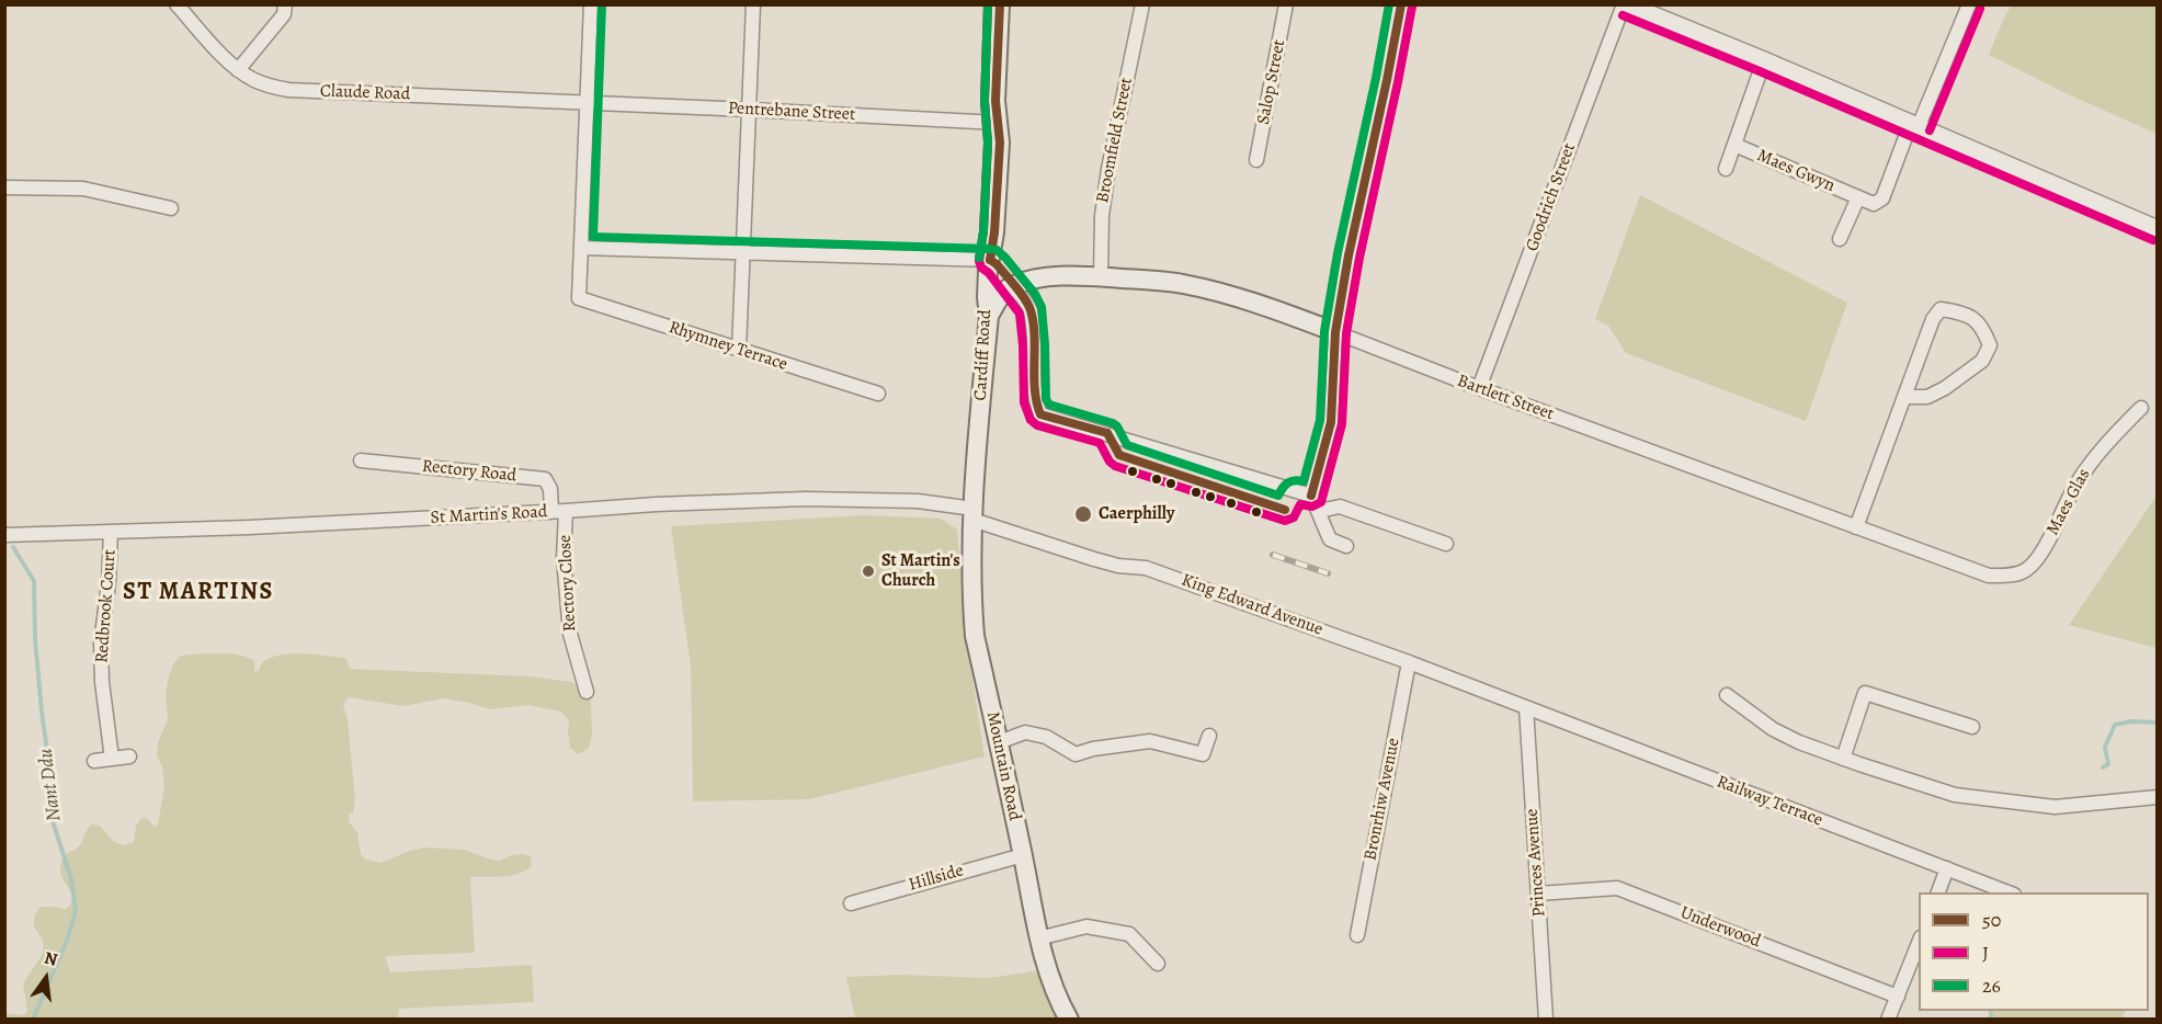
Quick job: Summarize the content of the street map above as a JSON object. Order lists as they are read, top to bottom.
{
  "streets": {
    "main road": ["Cardiff Road", "Bartlett Street", "Mountain Road"],
    "street": [
      "Salop Street",
      "Claude Road",
      "Pentrebane Street",
      "Broomfield Street",
      "Maes Gwyn",
      "Goodrich Street",
      "Rhymney Terrace",
      "Rectory Road",
      "Maes Glas",
      "St Martin's Road",
      "Rectory Close",
      "King Edward Avenue",
      "Redbrook Court",
      "Bronrhiw Avenue",
      "Railway Terrace",
      "Princes Avenue",
      "Hillside",
      "Underwood"
    ]
  },
  "crossings": [
    ["Claude Road", "Pentrebane Street"],
    ["Pentrebane Street", "Cardiff Road"],
    ["Broomfield Street", "Bartlett Street"],
    ["Goodrich Street", "Bartlett Street"],
    ["Cardiff Road", "St Martin's Road"],
    ["Cardiff Road", "King Edward Avenue"],
    ["Cardiff Road", "Mountain Road"],
    ["Bartlett Street", "Maes Glas"],
    ["Rectory Road", "St Martin's Road"],
    ["Rectory Road", "Rectory Close"],
    ["St Martin's Road", "Rectory Close"],
    ["St Martin's Road", "King Edward Avenue"],
    ["St Martin's Road", "Redbrook Court"],
    ["St Martin's Road", "Mountain Road"],
    ["King Edward Avenue", "Mountain Road"],
    ["King Edward Avenue", "Bronrhiw Avenue"],
    ["King Edward Avenue", "Railway Terrace"],
    ["King Edward Avenue", "Princes Avenue"],
    ["Mountain Road", "Hillside"],
    ["Railway Terrace", "Princes Avenue"],
    ["Princes Avenue", "Underwood"]
  ],
  "districts": ["ST MARTINS"],
  "water": ["Nant Ddu"],
  "places": ["Caerphilly", "St Martin's Church"],
  "lines": ["transit line 50", "transit line J", "transit line 26"],
  "legend": ["50", "J", "26"],
  "north": "top"
}
